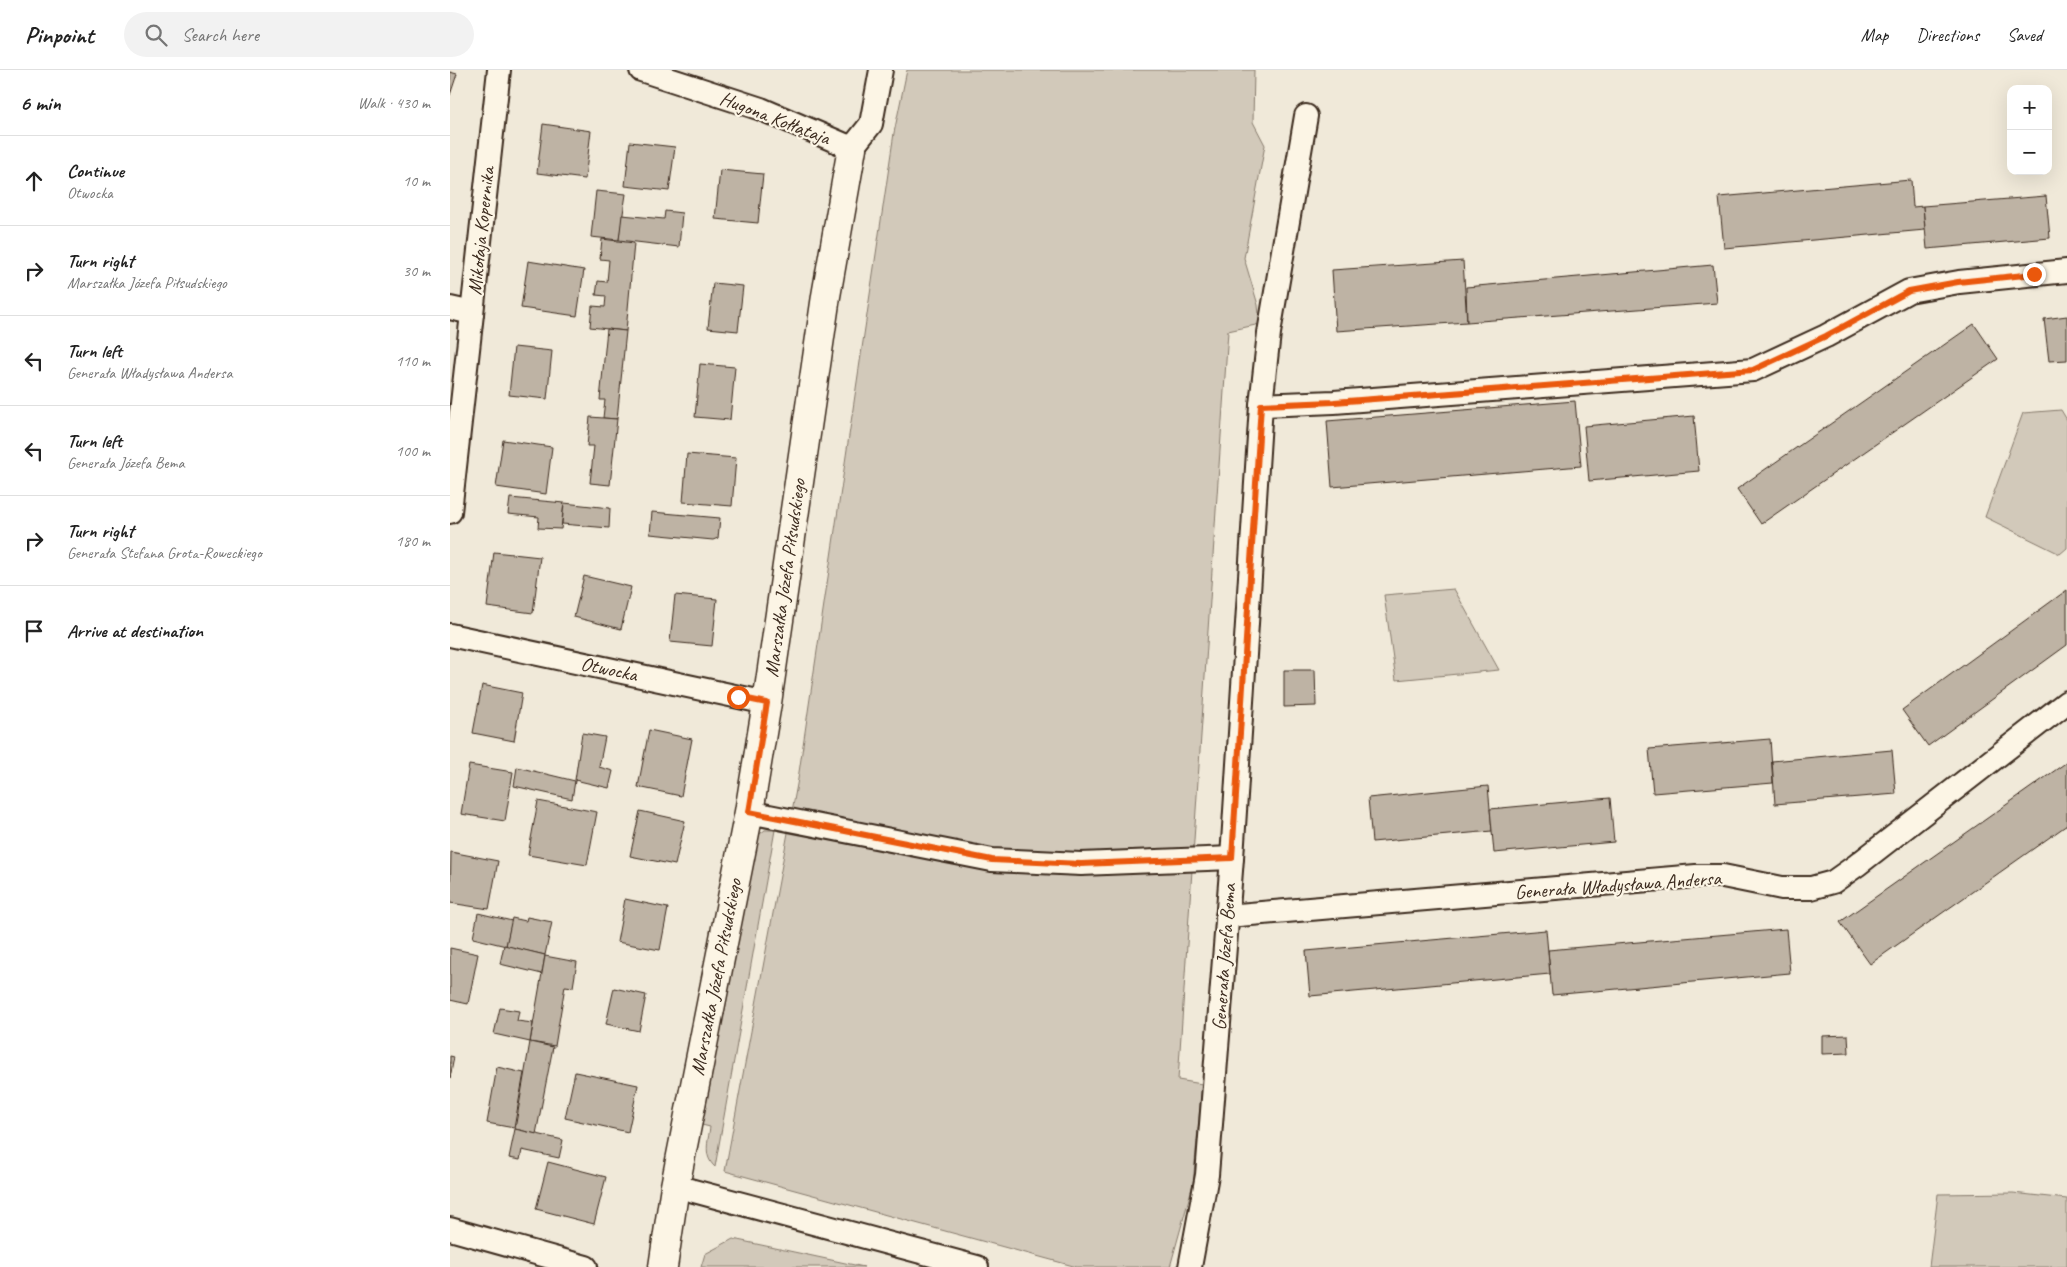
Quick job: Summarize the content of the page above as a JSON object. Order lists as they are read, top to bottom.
{
  "streets": {
    "street": [
      "Hugona Kołłątaja",
      "Mikołaja Kopernika",
      "Marszałka Józefa Piłsudskiego",
      "Otwocka",
      "Generała Władysława Andersa",
      "Generała Józefa Bema"
    ]
  },
  "crossings": [
    ["Hugona Kołłątaja", "Marszałka Józefa Piłsudskiego"],
    ["Marszałka Józefa Piłsudskiego", "Otwocka"],
    ["Generała Władysława Andersa", "Generała Józefa Bema"]
  ],
  "page": {
    "header": "Pinpoint",
    "search": "Search here",
    "nav": ["Map", "Directions", "Saved"],
    "heading": ["6 min", "Walk · 430 m"],
    "map_buttons": ["+", "−"],
    "list": [
      ["Continue", "Otwocka", "10 m"],
      ["Turn right", "Marszałka Józefa Piłsudskiego", "30 m"],
      ["Turn left", "Generała Władysława Andersa", "110 m"],
      ["Turn left", "Generała Józefa Bema", "100 m"],
      ["Turn right", "Generała Stefana Grota-Roweckiego", "180 m"],
      "Arrive at destination"
    ]
  }
}
